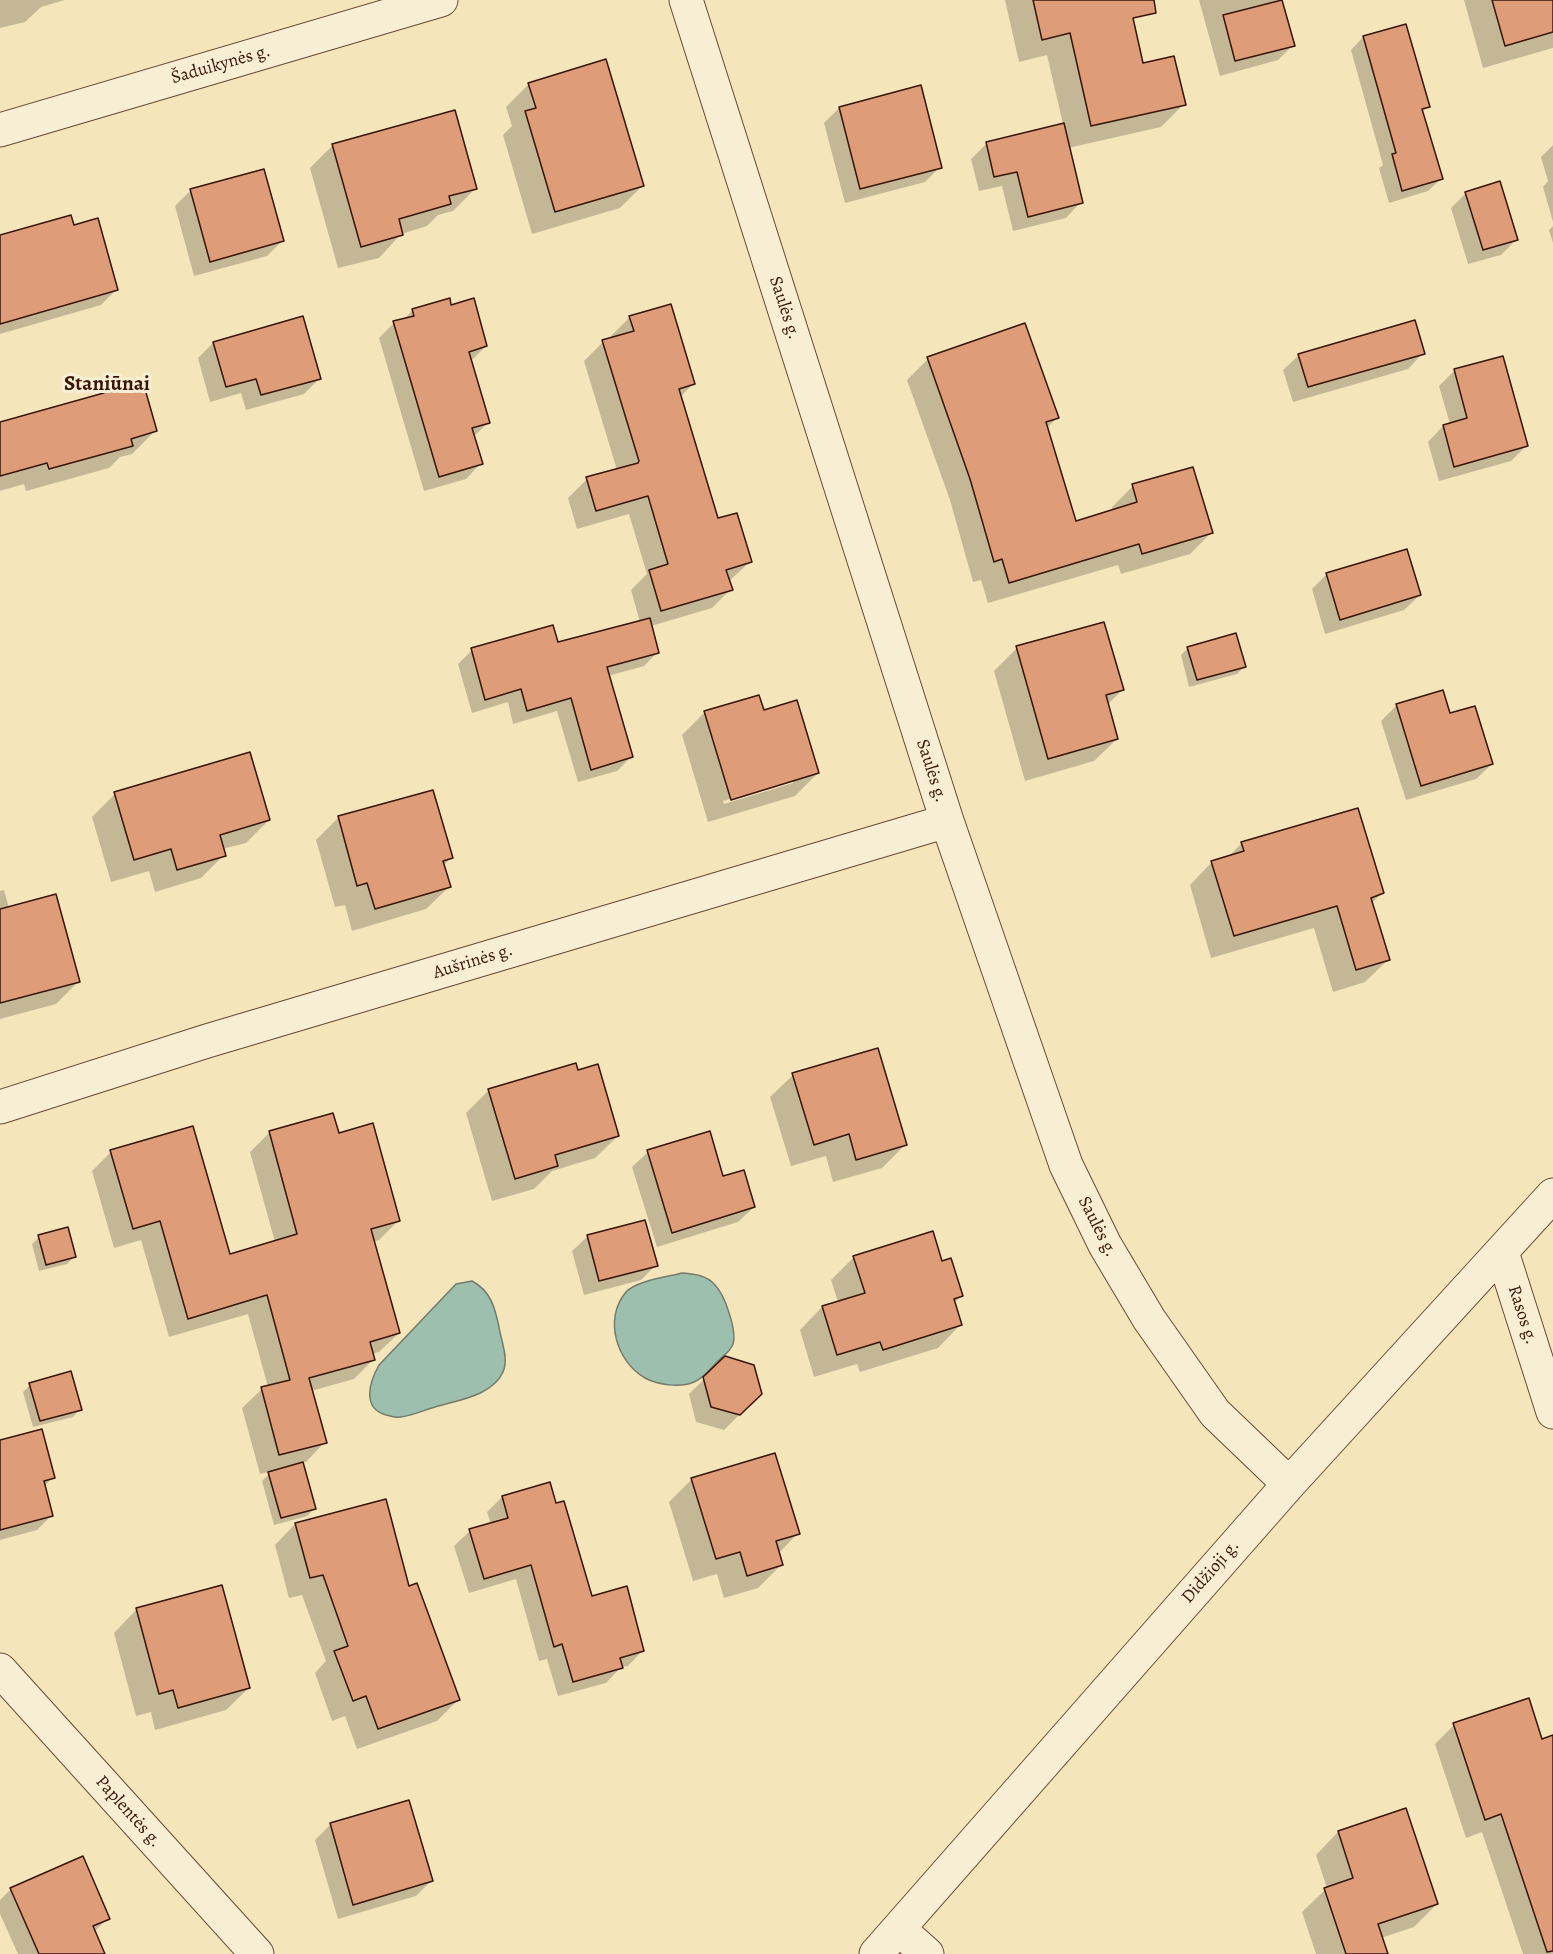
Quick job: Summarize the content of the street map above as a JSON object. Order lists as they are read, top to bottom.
{
  "streets": {
    "street": [
      "Šaduikynės g.",
      "Saulės g.",
      "Aušrinės g.",
      "Rasos g.",
      "Didžioji g.",
      "Paplentės g."
    ]
  },
  "crossings": [
    ["Saulės g.", "Aušrinės g."],
    ["Saulės g.", "Didžioji g."],
    ["Rasos g.", "Didžioji g."]
  ],
  "districts": ["Staniūnai"]
}
